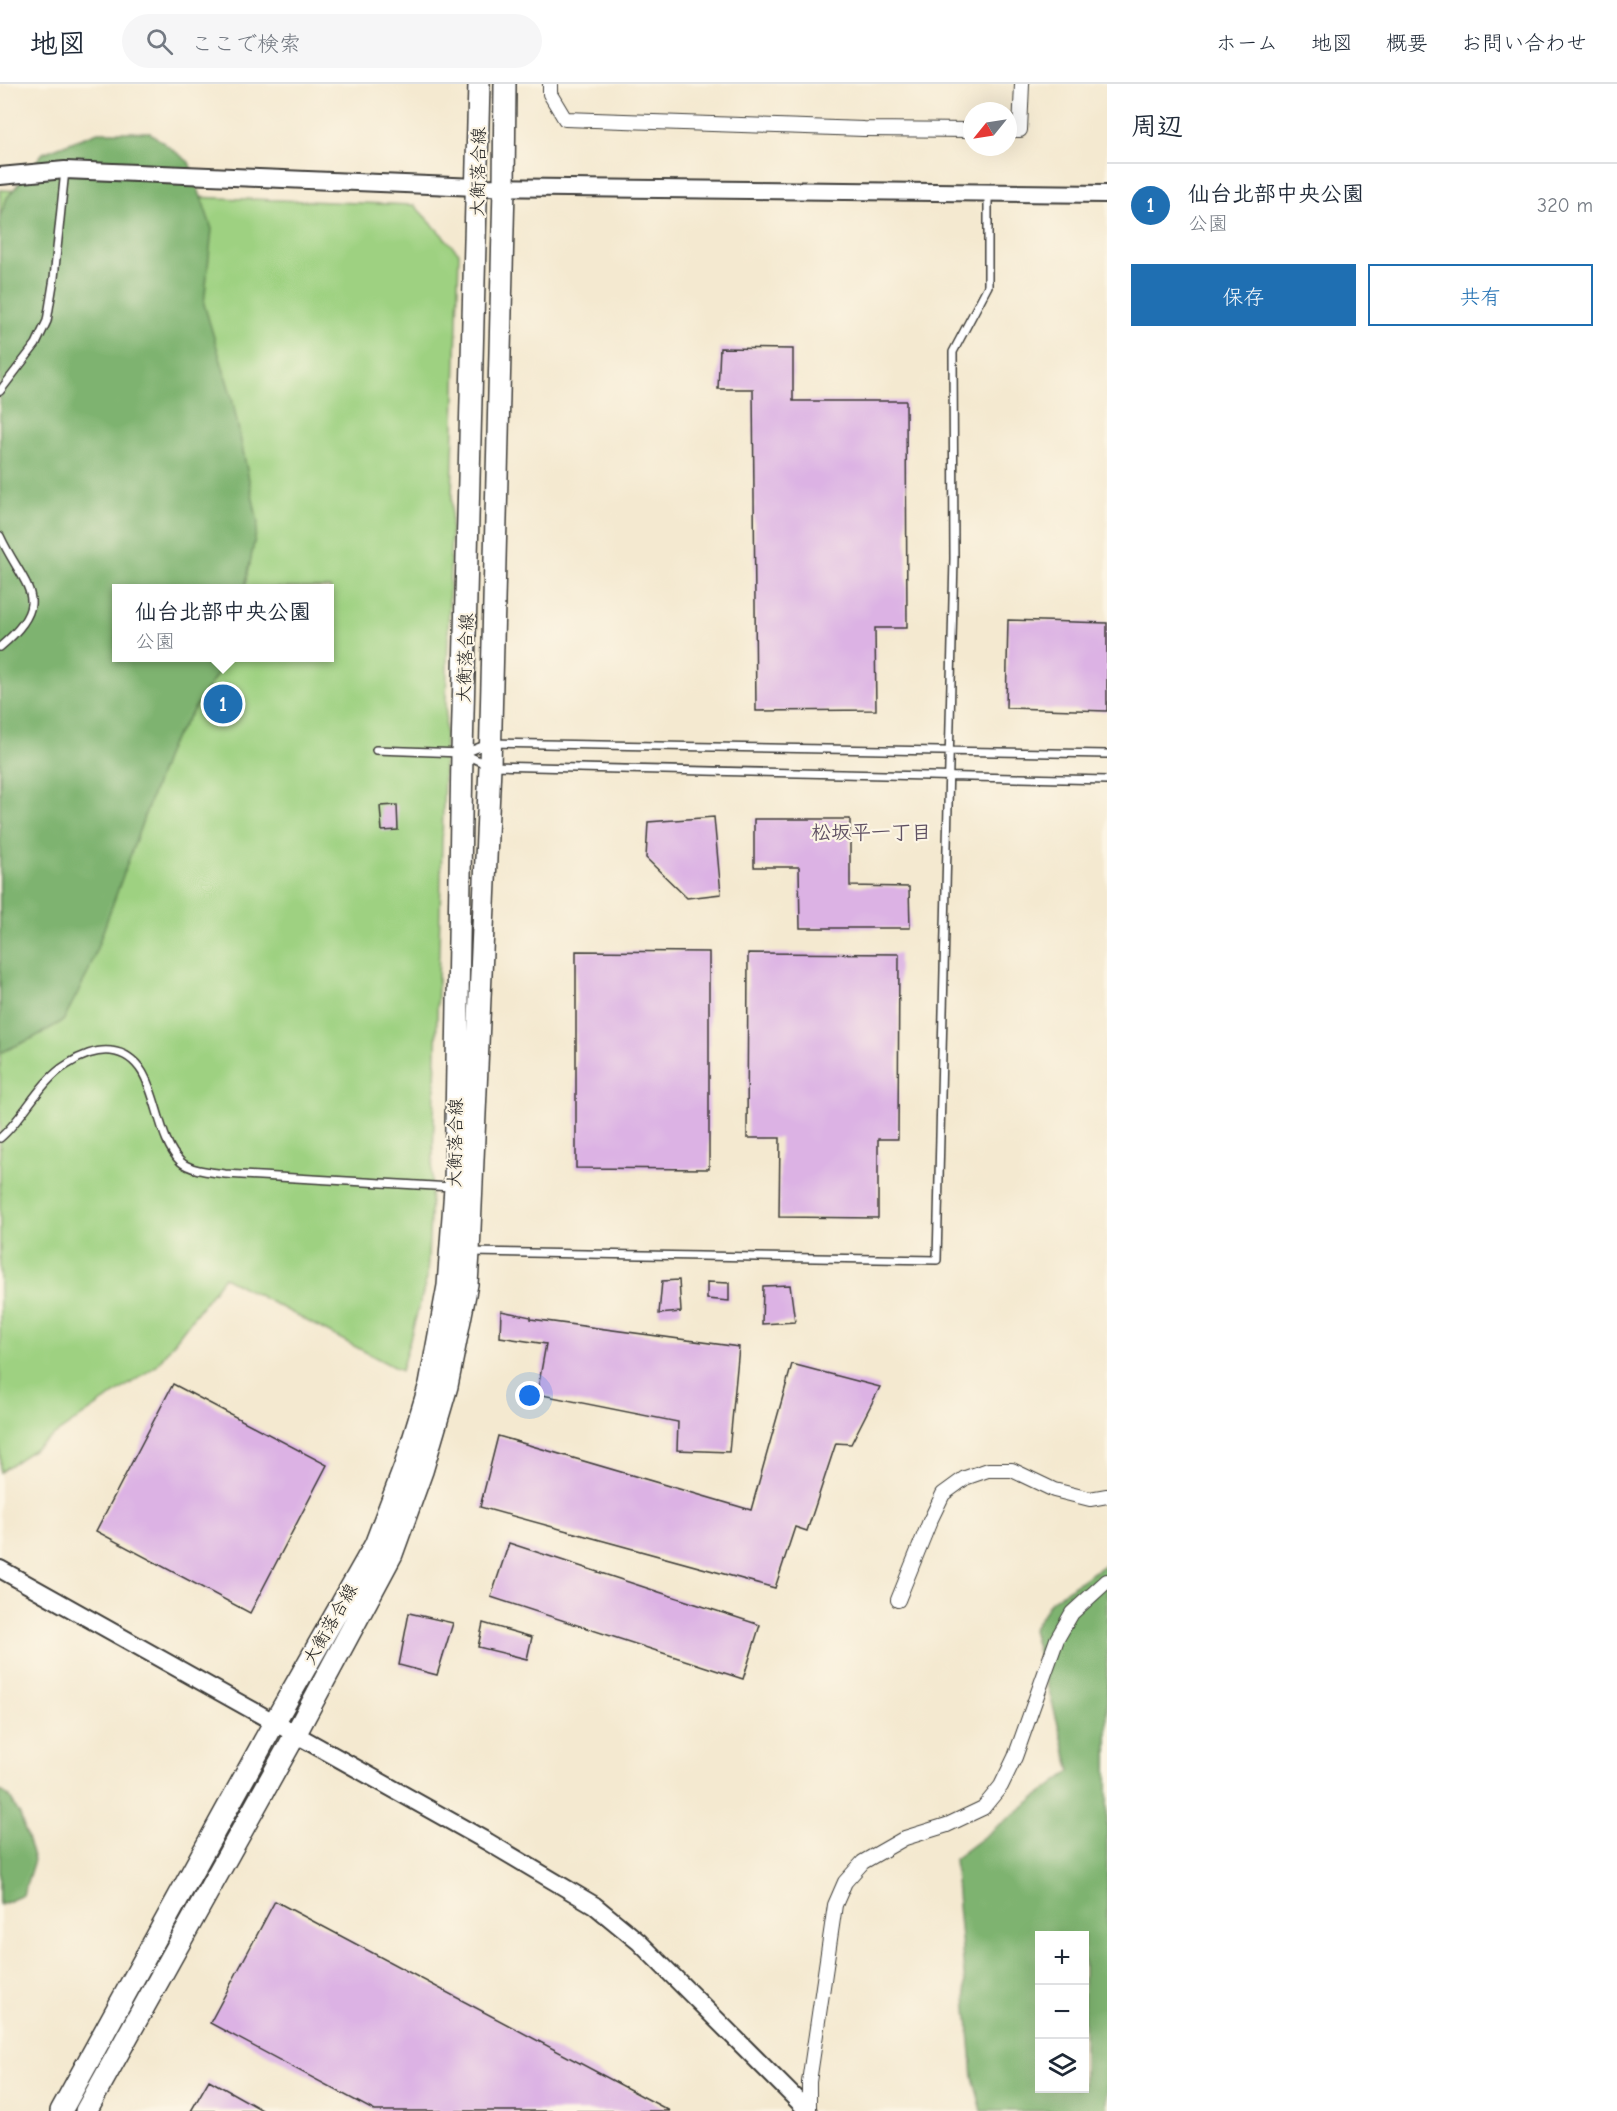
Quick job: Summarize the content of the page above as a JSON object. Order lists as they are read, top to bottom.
{
  "streets": {
    "main road": ["大衡落合線"]
  },
  "districts": ["松坂平一丁目"],
  "north": "bottom left",
  "page": {
    "header": "地図",
    "search": "ここで検索",
    "nav": [
      "ホーム",
      "地図",
      "概要",
      "お問い合わせ"
    ],
    "heading": "周辺",
    "list": [
      {
        "mark": "1",
        "name": "仙台北部中央公園",
        "note": "公園",
        "value": "320 m"
      }
    ],
    "buttons": ["保存", "共有"],
    "popup": ["仙台北部中央公園", "公園"],
    "pins": "1",
    "map_buttons": ["+", "−"]
  }
}
